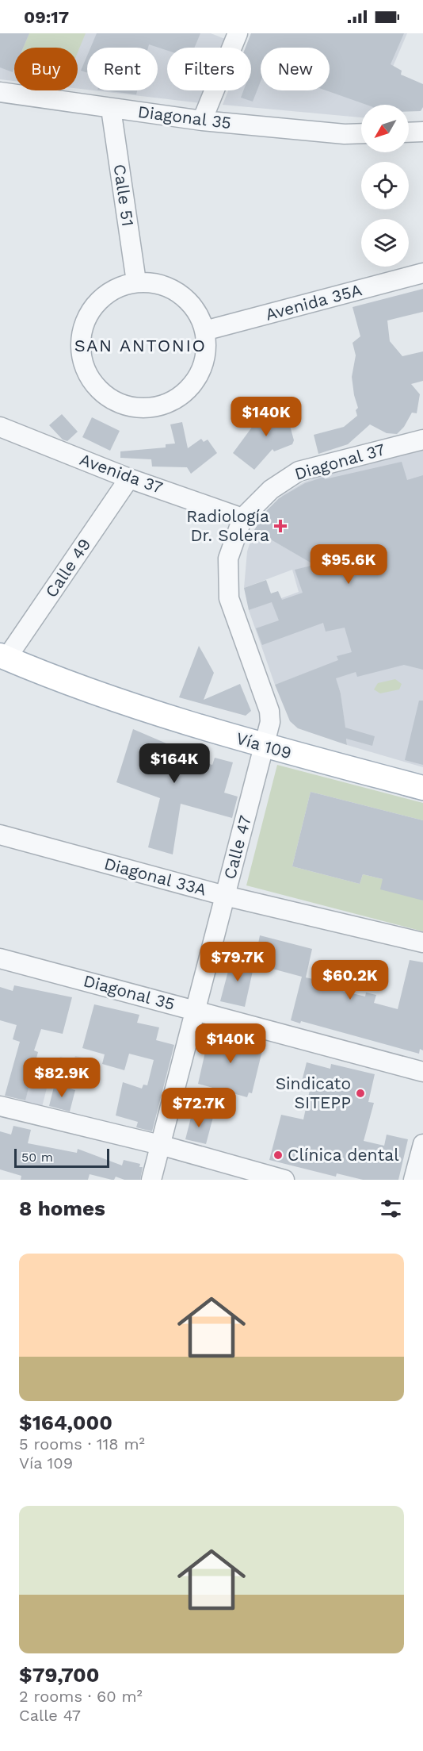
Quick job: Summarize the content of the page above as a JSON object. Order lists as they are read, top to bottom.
{
  "streets": {
    "main road": ["Vía 109"],
    "street": [
      "Diagonal 35",
      "Calle 51",
      "Avenida 35A",
      "Diagonal 37",
      "Avenida 37",
      "Calle 49",
      "Calle 47",
      "Diagonal 33A"
    ]
  },
  "crossings": [
    ["Diagonal 35", "Calle 51"],
    ["Diagonal 35", "Calle 47"],
    ["Calle 51", "Avenida 35A"],
    ["Diagonal 37", "Avenida 37"],
    ["Diagonal 37", "Calle 47"],
    ["Avenida 37", "Calle 49"],
    ["Avenida 37", "Calle 47"],
    ["Calle 49", "Vía 109"],
    ["Vía 109", "Calle 47"],
    ["Calle 47", "Diagonal 33A"]
  ],
  "districts": ["SAN ANTONIO"],
  "places": {
    "health": ["Radiología Dr. Solera"],
    "other": ["Sindicato SITEPP", "Clínica dental"]
  },
  "scale_bar": "50 m",
  "north": "bottom left",
  "page": {
    "status": "09:17",
    "chip": [
      "Buy",
      "Rent",
      "Filters",
      "New"
    ],
    "price": [
      "$140K",
      "$95.6K",
      "$164K",
      "$79.7K",
      "$60.2K",
      "$140K",
      "$82.9K",
      "$72.7K"
    ],
    "scale": "50 m",
    "heading": "8 homes",
    "list": [
      {
        "name": "$164,000",
        "note": "5 rooms · 118 m² · Vía 109"
      },
      {
        "name": "$79,700",
        "note": "2 rooms · 60 m² · Calle 47"
      }
    ]
  }
}
